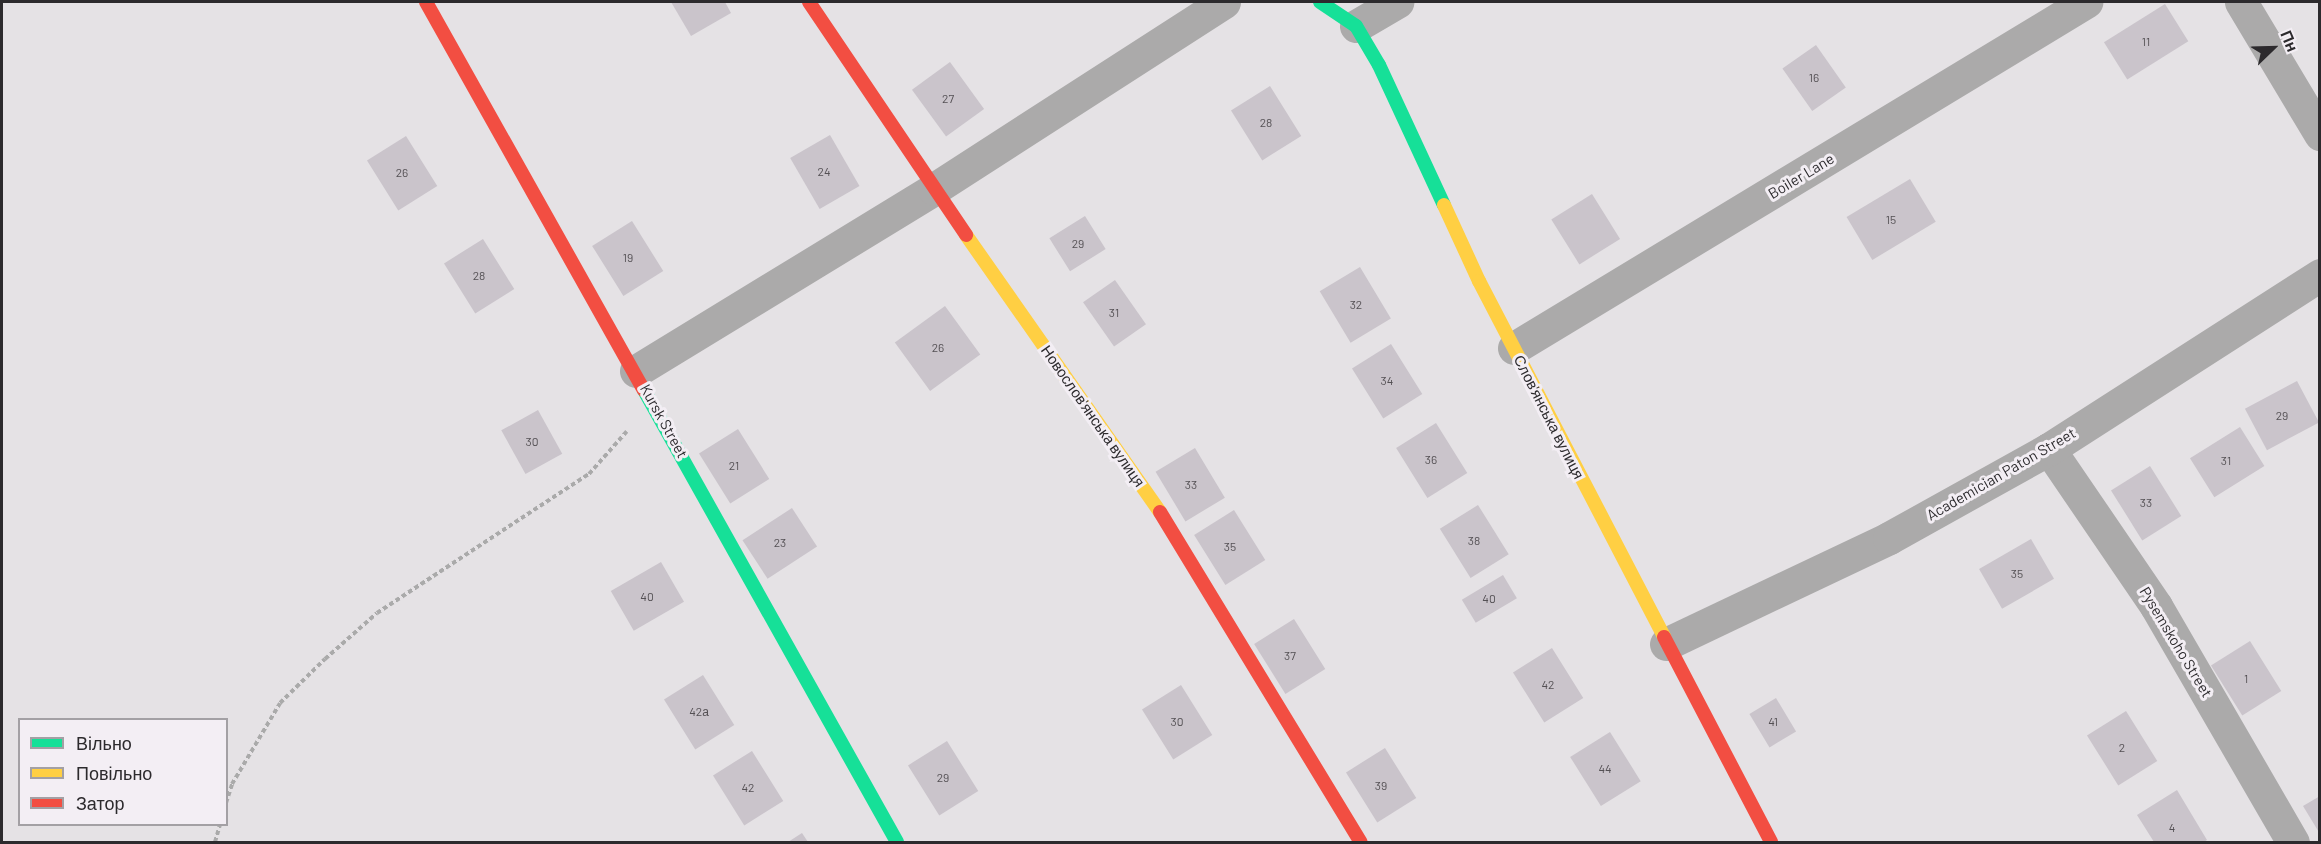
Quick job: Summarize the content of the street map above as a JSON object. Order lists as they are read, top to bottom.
{
  "streets": {
    "street": [
      "Boiler Lane",
      "Новослов'янська вулиця",
      "Слов'янська вулиця",
      "Kursk Street",
      "Academician Paton Street",
      "Pysemskoho Street"
    ]
  },
  "crossings": [
    ["Boiler Lane", "Слов'янська вулиця"],
    ["Слов'янська вулиця", "Academician Paton Street"],
    ["Academician Paton Street", "Pysemskoho Street"]
  ],
  "house_numbers": [
    "11",
    "16",
    "27",
    "28",
    "24",
    "26",
    "15",
    "29",
    "19",
    "28",
    "32",
    "31",
    "26",
    "34",
    "29",
    "30",
    "36",
    "31",
    "21",
    "33",
    "33",
    "38",
    "23",
    "35",
    "35",
    "40",
    "40",
    "37",
    "1",
    "42",
    "42а",
    "30",
    "41",
    "2",
    "44",
    "29",
    "39",
    "42",
    "4"
  ],
  "legend": ["Вільно", "Повільно", "Затор"],
  "north": "top right"
}
